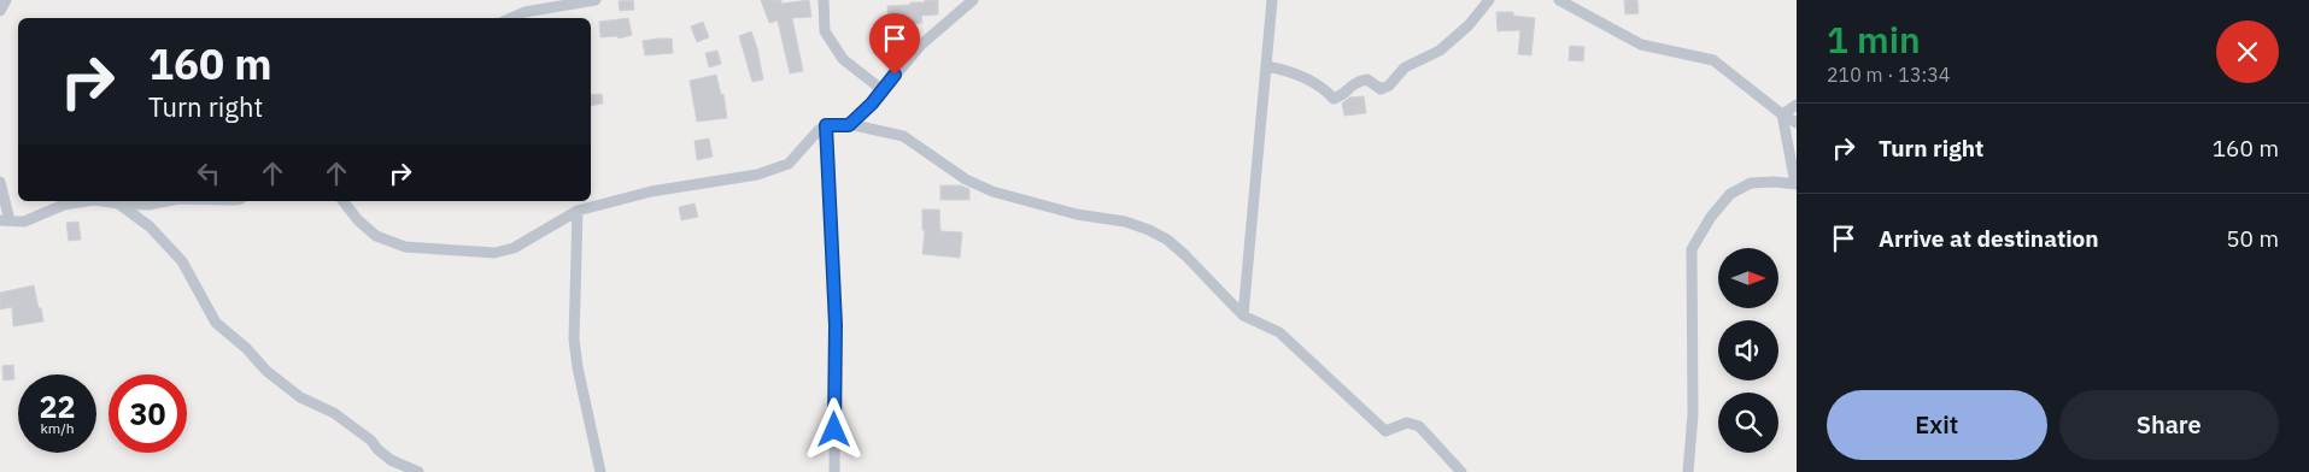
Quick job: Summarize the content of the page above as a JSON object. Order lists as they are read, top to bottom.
{
  "north": "right",
  "page": {
    "heading": ["1 min", "210 m · 13:34"],
    "turn": ["160 m", "Turn right"],
    "list": [
      {
        "name": "Turn right",
        "value": "160 m"
      },
      {
        "name": "Arrive at destination",
        "value": "50 m"
      }
    ],
    "speed": "22 km/h",
    "limit": "30",
    "buttons": ["Exit", "Share"]
  }
}
